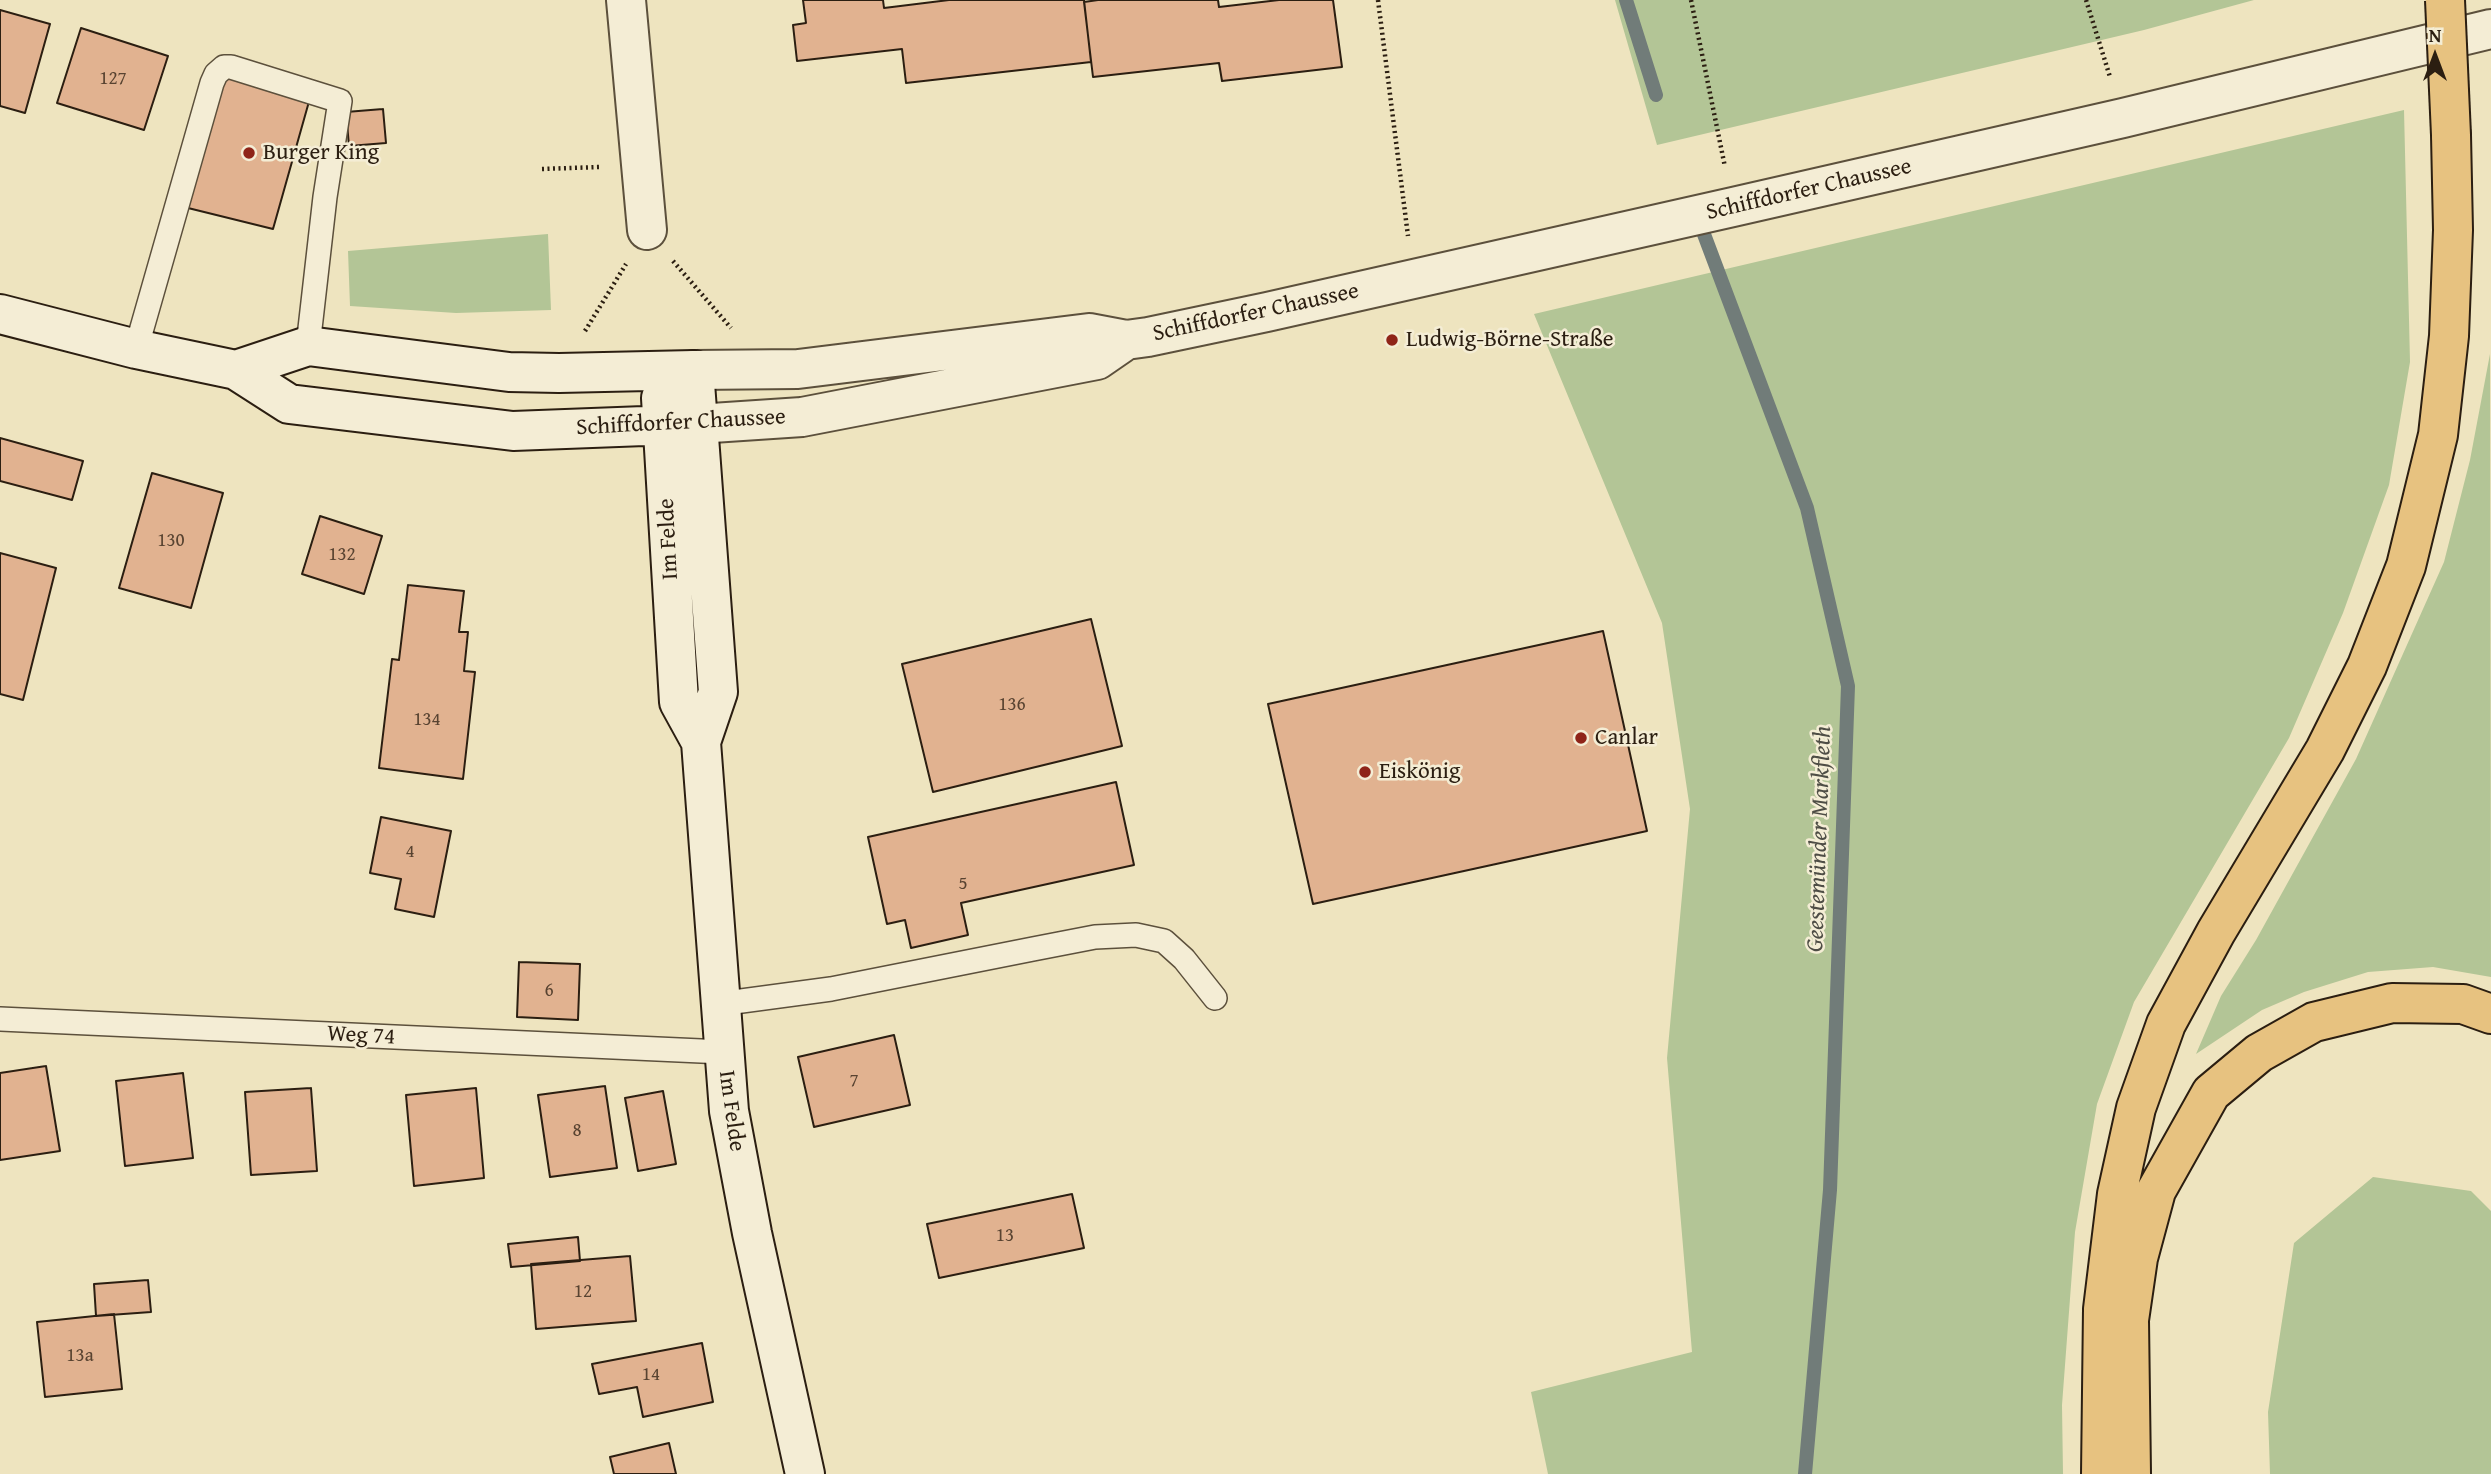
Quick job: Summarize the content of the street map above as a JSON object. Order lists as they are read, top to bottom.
{
  "streets": {
    "street": ["Schiffdorfer Chaussee", "Im Felde"],
    "lane": ["Weg 74"]
  },
  "crossings": [
    ["Schiffdorfer Chaussee", "Im Felde"],
    ["Im Felde", "Weg 74"]
  ],
  "water": ["Geestemünder Markfleth"],
  "places": [
    "Burger King",
    "Ludwig-Börne-Straße",
    "Canlar",
    "Eiskönig"
  ],
  "house_numbers": [
    "127",
    "130",
    "132",
    "136",
    "134",
    "4",
    "5",
    "6",
    "7",
    "8",
    "13",
    "12",
    "13a",
    "14"
  ],
  "north": "top"
}
